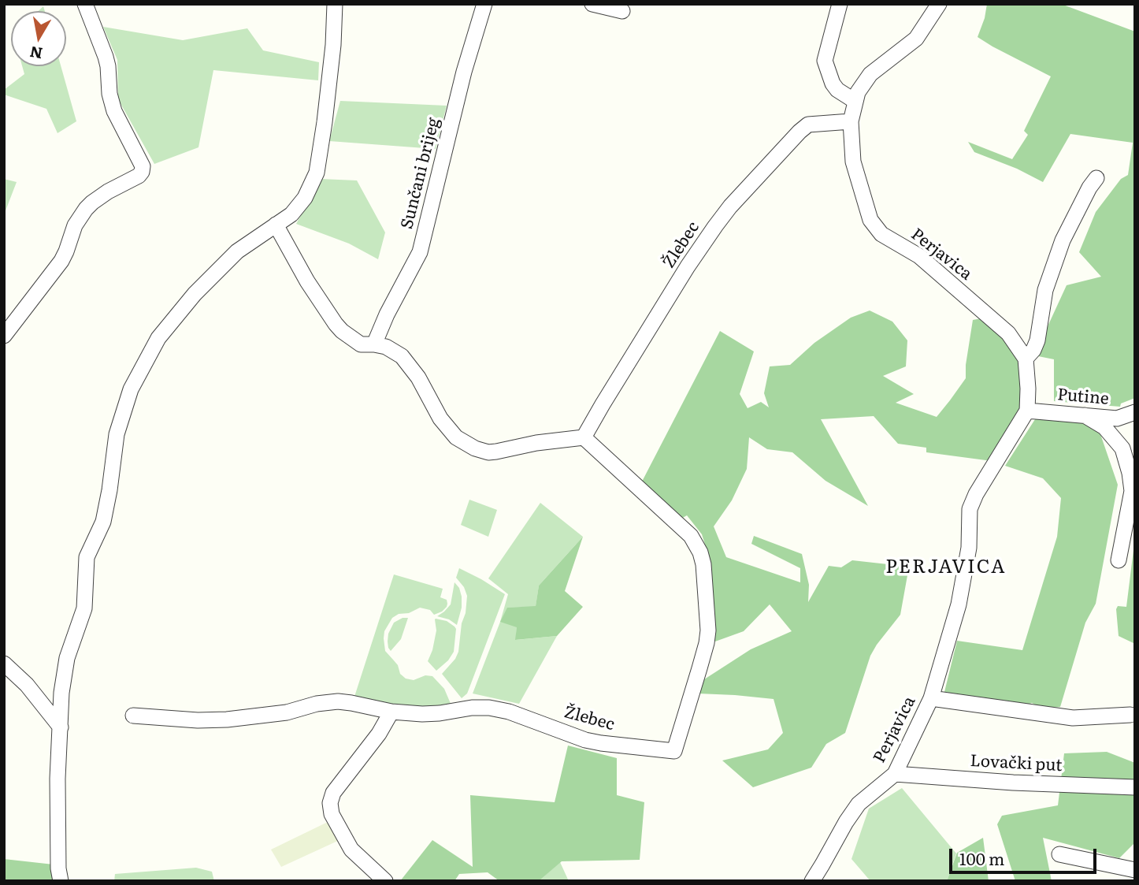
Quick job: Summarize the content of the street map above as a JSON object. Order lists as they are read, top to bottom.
{
  "streets": {
    "street": [
      "Sunčani brijeg",
      "Žlebec",
      "Perjavica",
      "Putine",
      "Lovački put"
    ]
  },
  "crossings": [
    ["Žlebec", "Perjavica"],
    ["Perjavica", "Putine"],
    ["Perjavica", "Lovački put"]
  ],
  "districts": ["PERJAVICA"],
  "scale_bar": "100 m",
  "north": "bottom"
}
